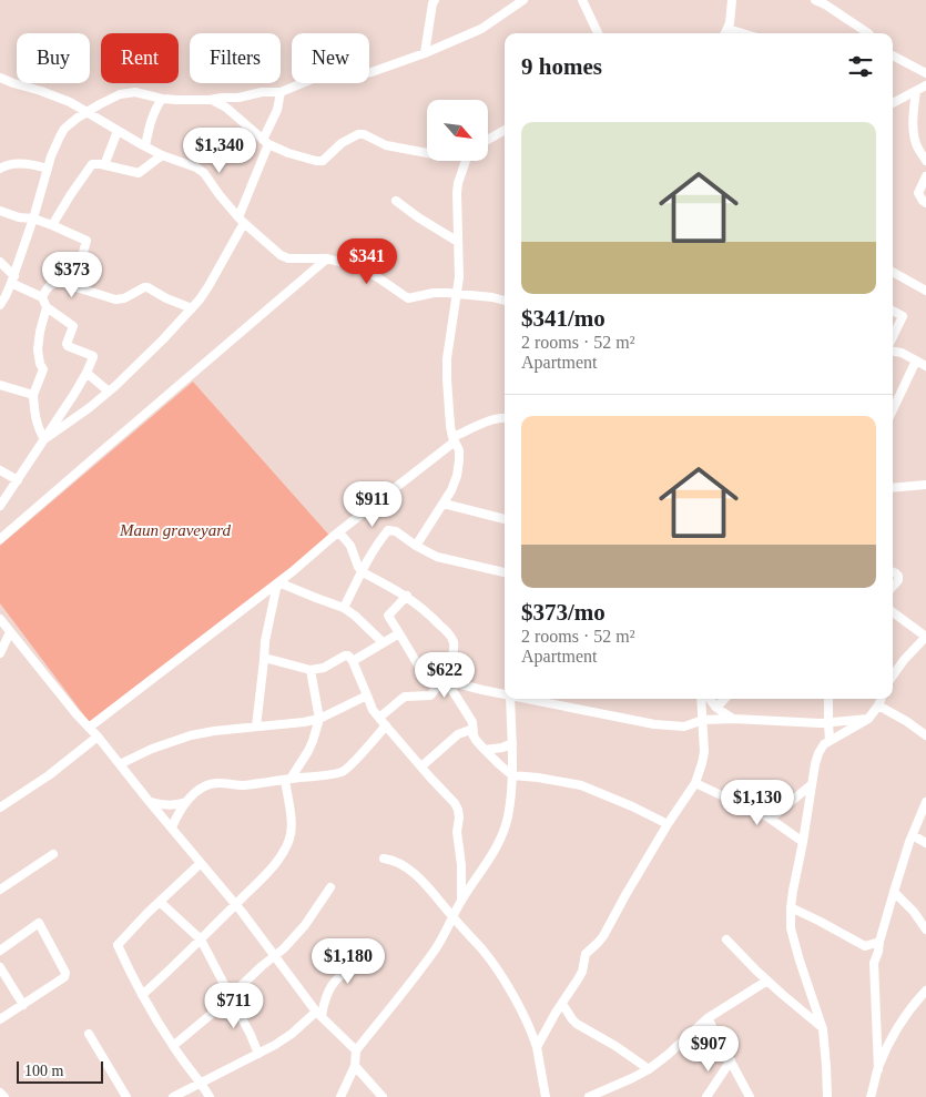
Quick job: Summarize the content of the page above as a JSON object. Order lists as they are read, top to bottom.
{
  "parks": ["Maun graveyard"],
  "scale_bar": "100 m",
  "north": "bottom right",
  "page": {
    "chip": [
      "Buy",
      "Rent",
      "Filters",
      "New"
    ],
    "heading": "9 homes",
    "list": [
      {
        "name": "$341/mo",
        "note": "2 rooms · 52 m² · Apartment"
      },
      {
        "name": "$373/mo",
        "note": "2 rooms · 52 m² · Apartment"
      }
    ],
    "price": [
      "$1,340",
      "$341",
      "$373",
      "$911",
      "$622",
      "$1,130",
      "$1,180",
      "$711",
      "$907"
    ],
    "scale": "100 m"
  }
}
